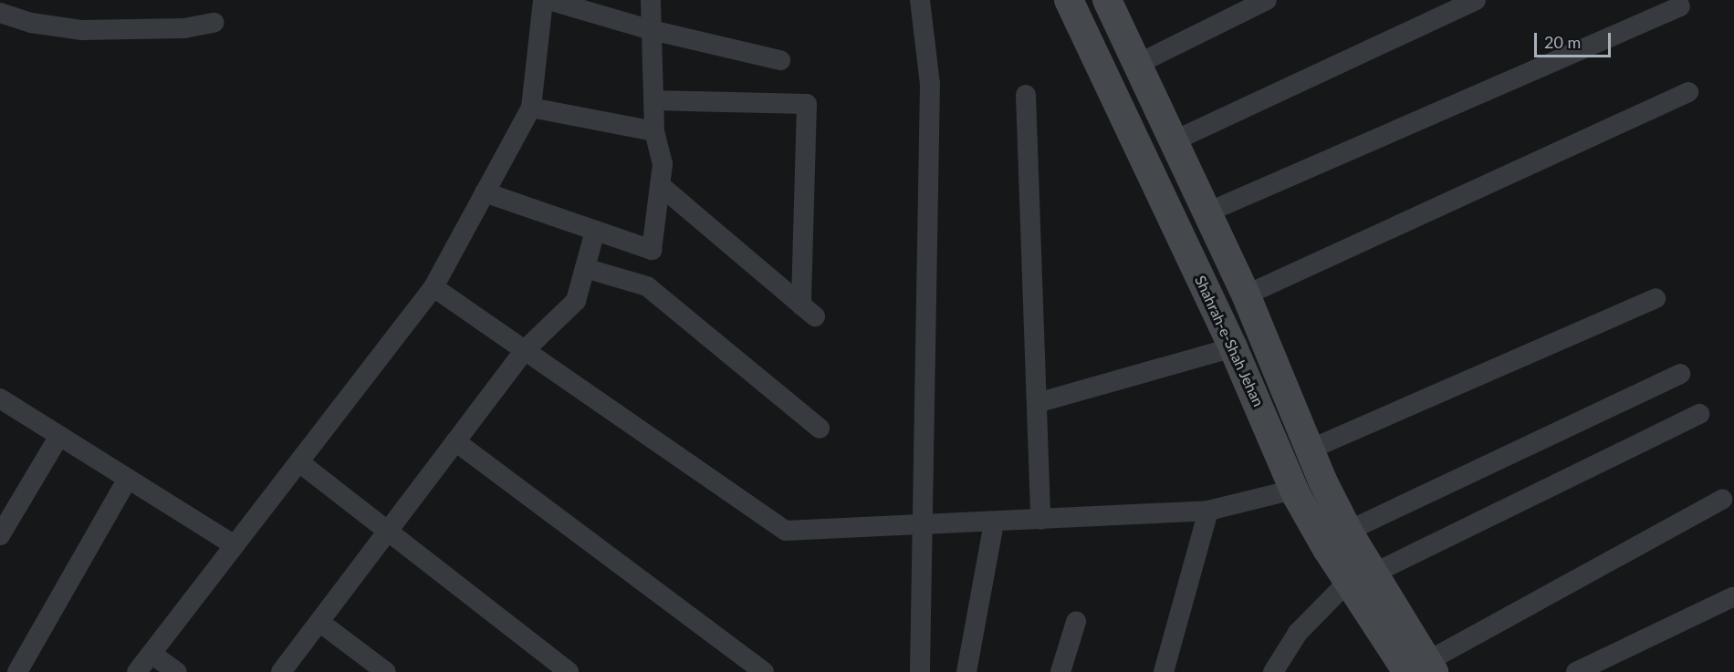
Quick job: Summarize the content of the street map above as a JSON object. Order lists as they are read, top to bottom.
{
  "streets": {
    "main road": ["Shahrah-e-Shah Jehan"]
  },
  "scale_bar": "20 m"
}
